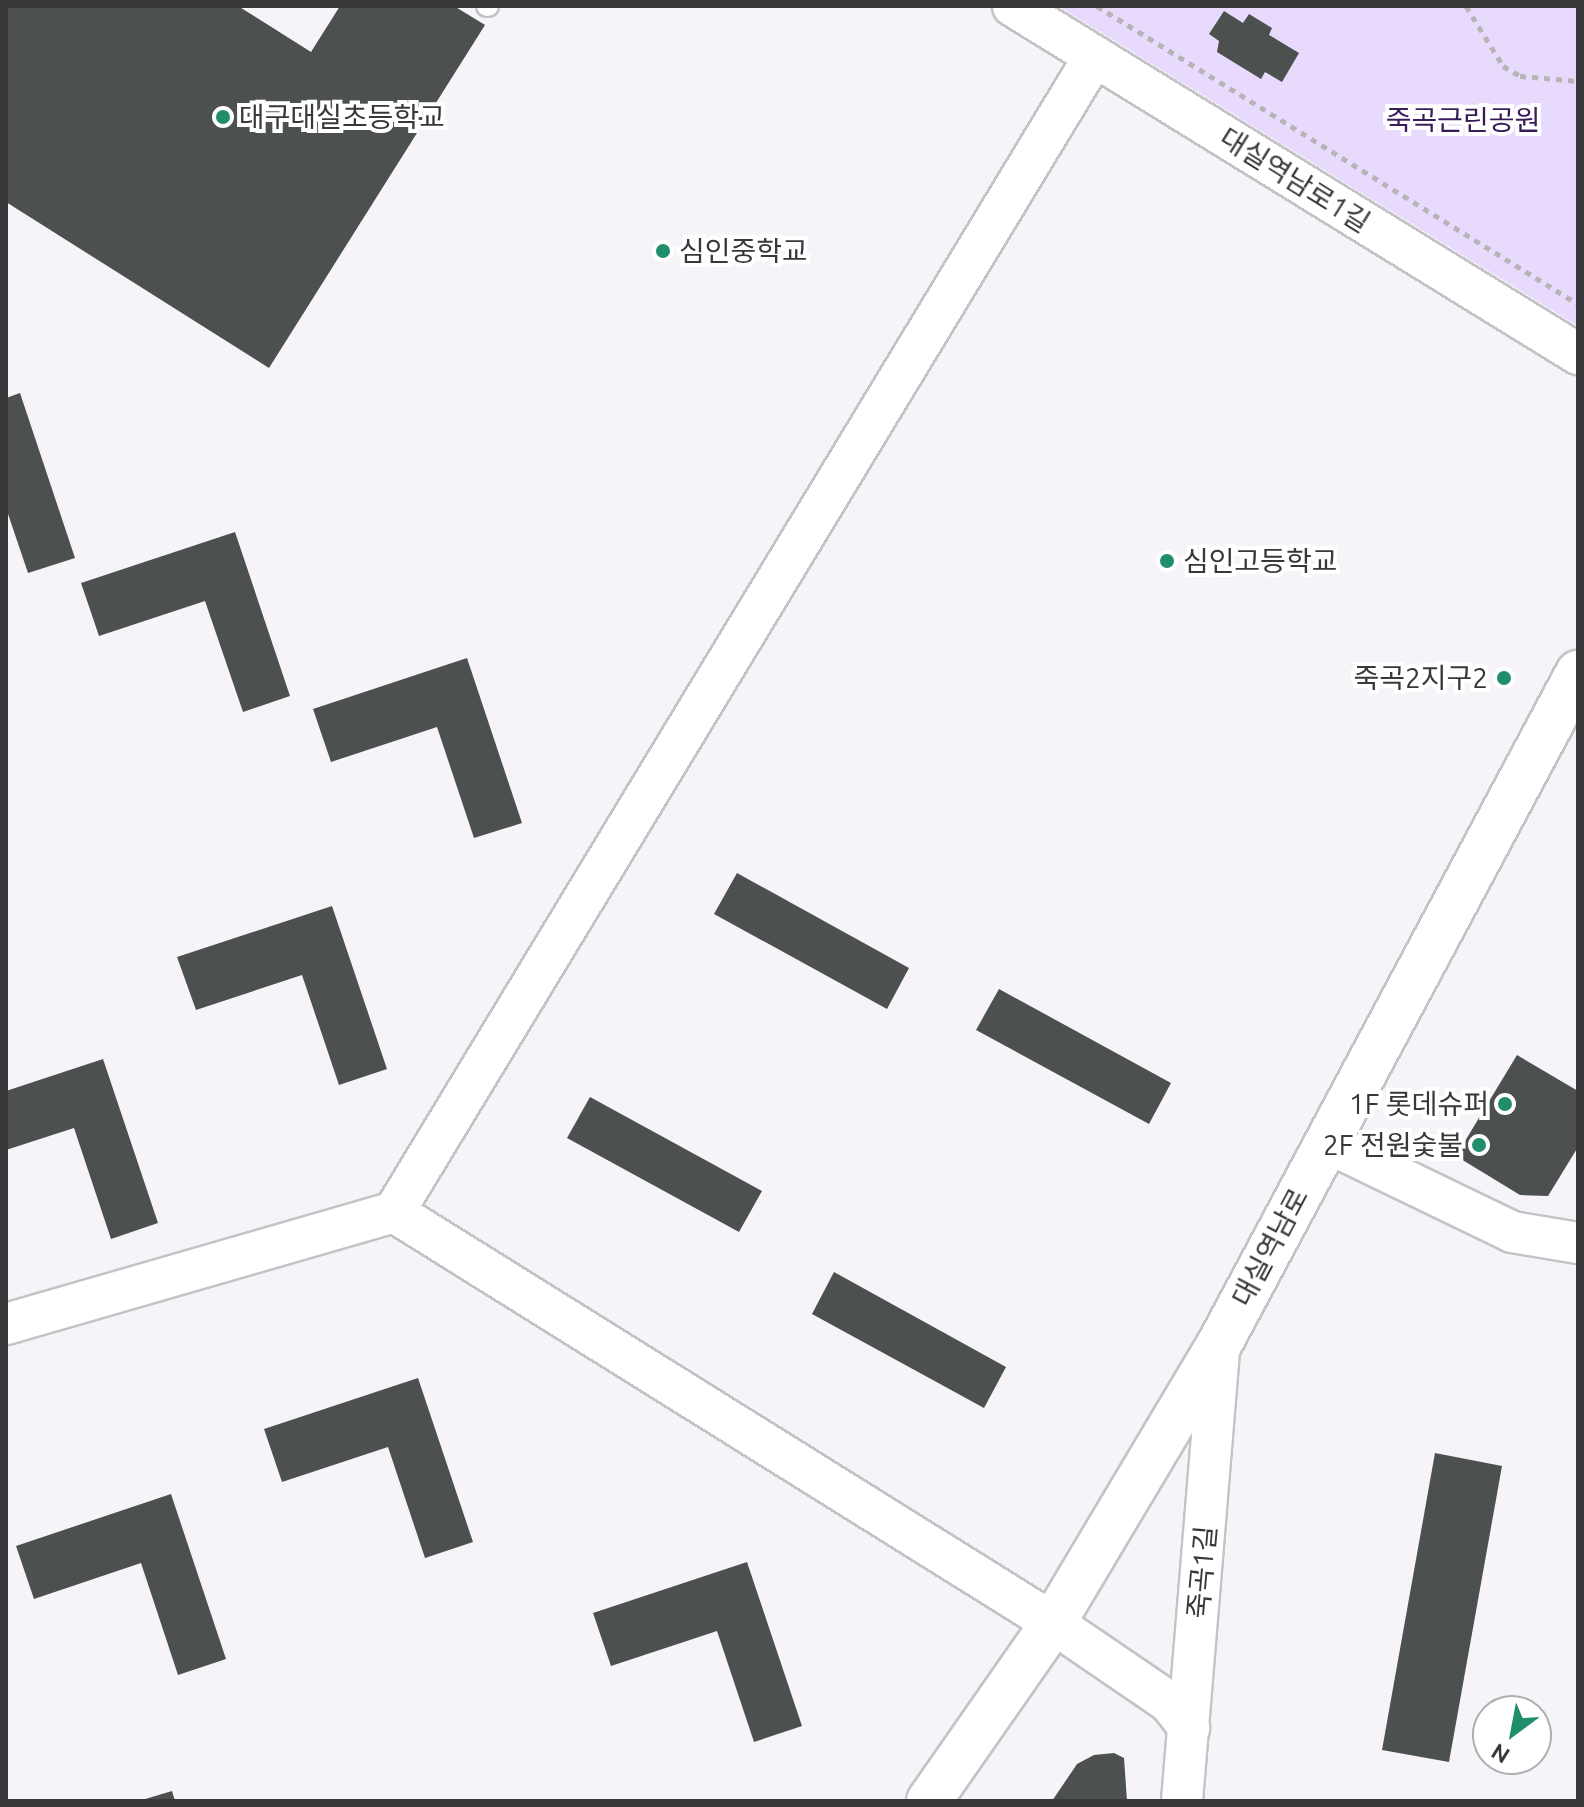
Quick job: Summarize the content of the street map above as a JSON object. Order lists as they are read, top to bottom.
{
  "streets": {
    "street": ["대실역남로1길", "대실역남로", "죽곡1길"]
  },
  "crossings": [
    ["대실역남로", "죽곡1길"]
  ],
  "parks": ["죽곡근린공원"],
  "places": [
    "대구대실초등학교",
    "심인중학교",
    "심인고등학교",
    "죽곡2지구2",
    "1F 롯데슈퍼",
    "2F 전원숯불"
  ],
  "north": "bottom left"
}
